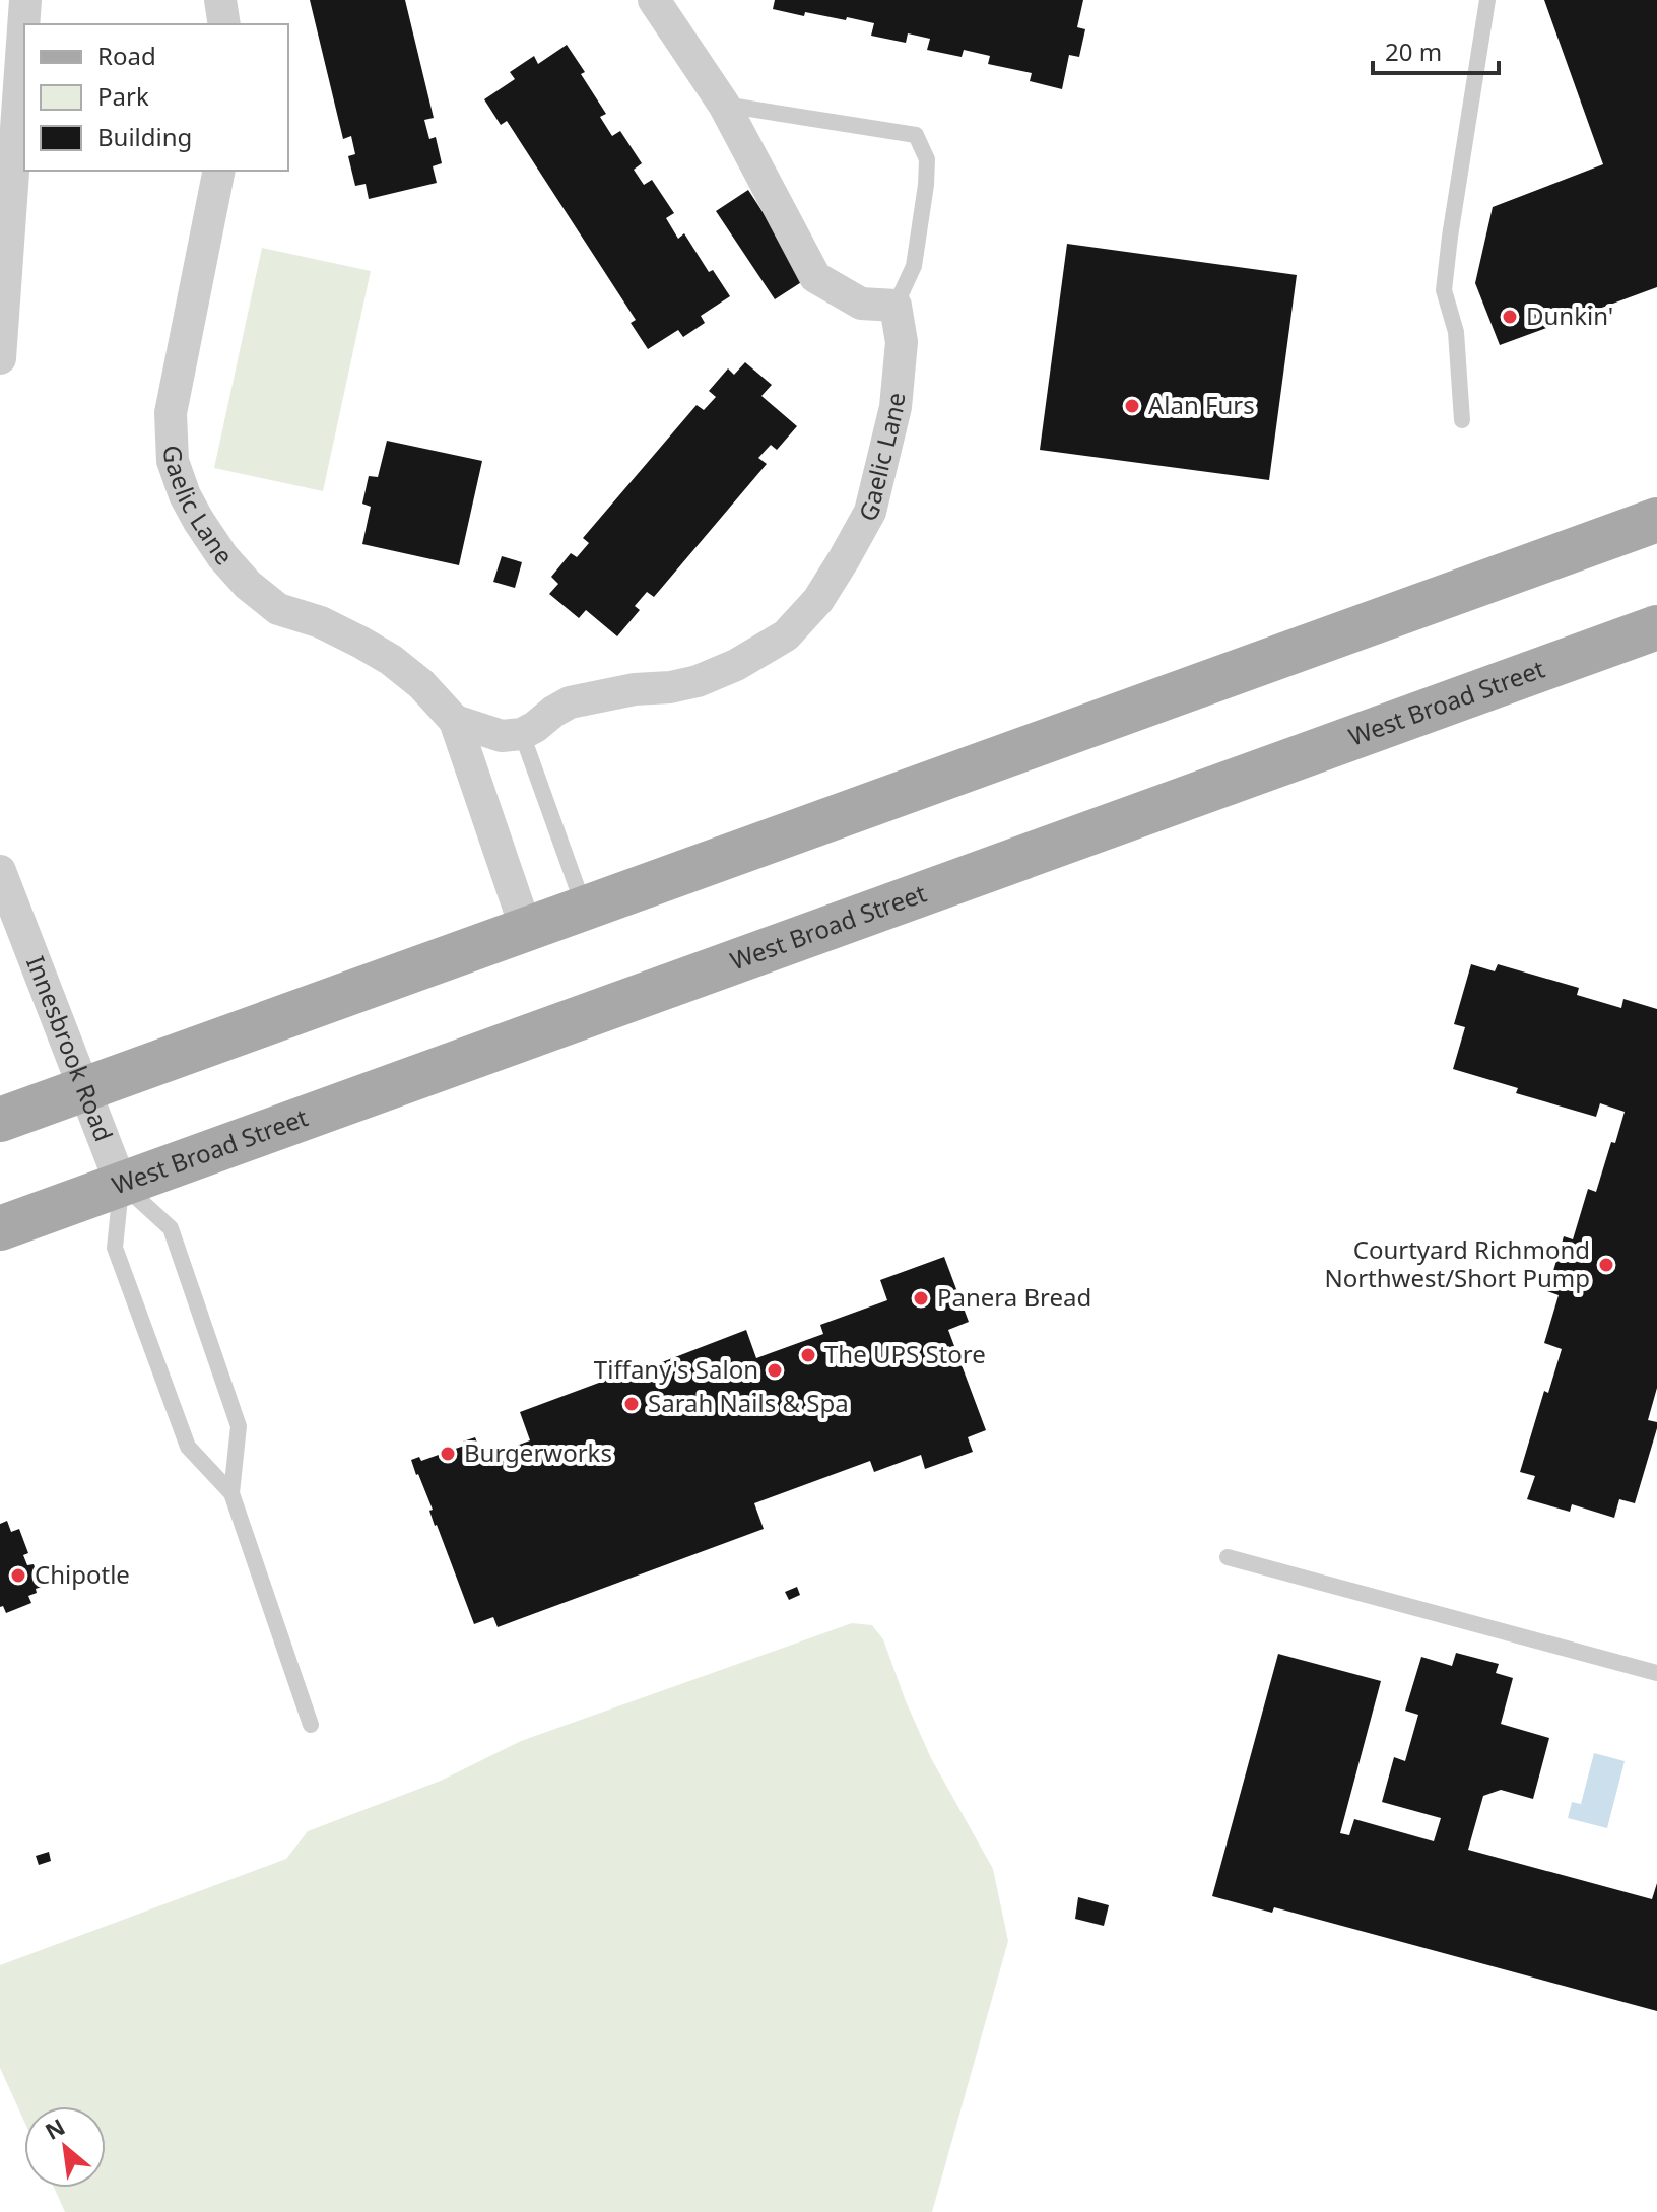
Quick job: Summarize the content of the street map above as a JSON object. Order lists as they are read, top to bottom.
{
  "streets": {
    "main road": ["West Broad Street"],
    "street": ["Gaelic Lane", "Innesbrook Road"]
  },
  "crossings": [
    ["West Broad Street", "Innesbrook Road"]
  ],
  "places": [
    "Dunkin'",
    "Alan Furs",
    "Courtyard Richmond Northwest/Short Pump",
    "Panera Bread",
    "The UPS Store",
    "Tiffany's Salon",
    "Sarah Nails & Spa",
    "Burgerworks",
    "Chipotle"
  ],
  "legend": ["Road", "Park", "Building"],
  "scale_bar": "20 m",
  "north": "top left"
}
